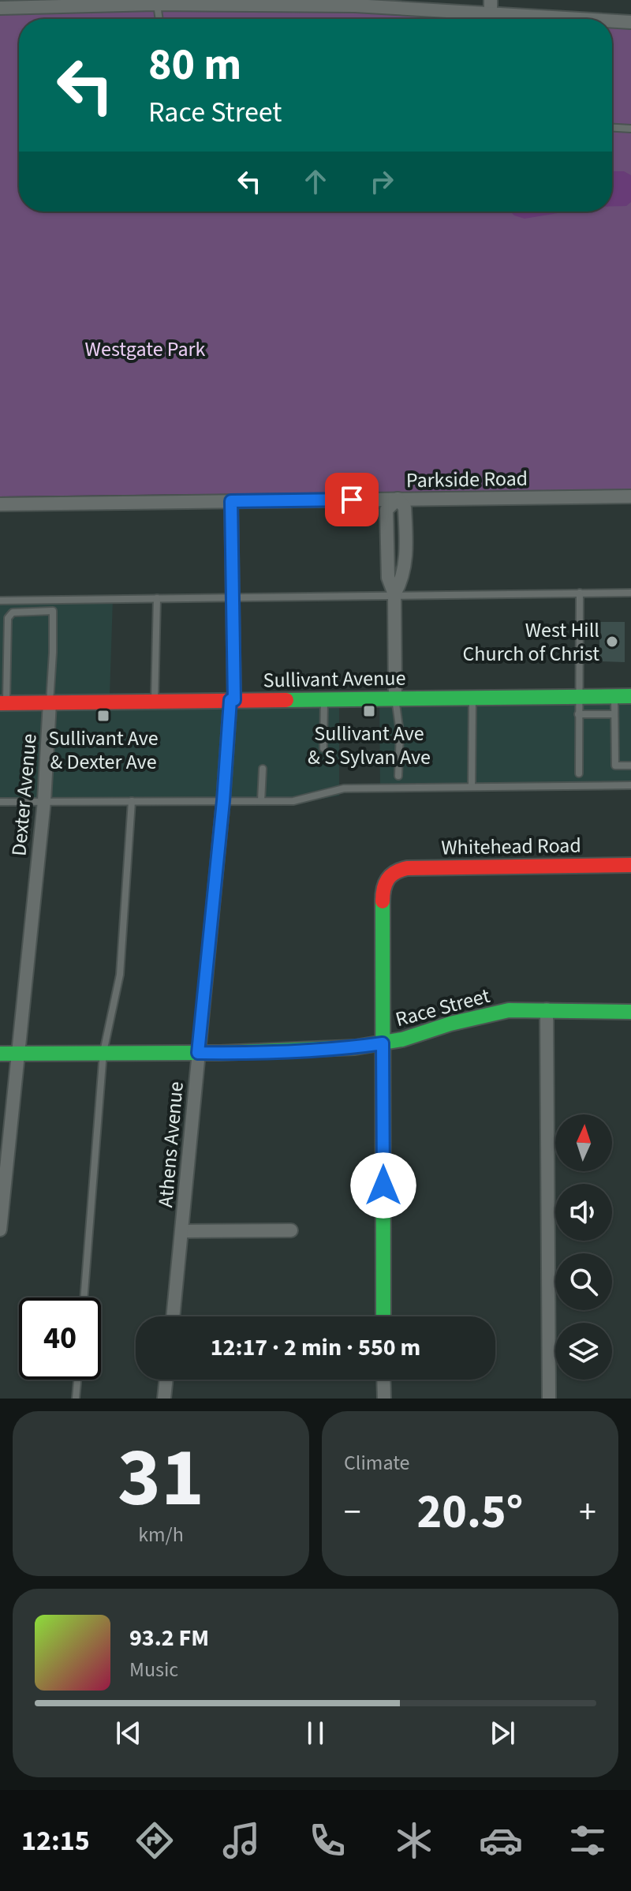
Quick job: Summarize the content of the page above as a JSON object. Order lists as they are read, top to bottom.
{
  "streets": {
    "street": [
      "Parkside Road",
      "Sullivant Avenue",
      "Dexter Avenue",
      "Whitehead Road",
      "Race Street",
      "Athens Avenue"
    ]
  },
  "crossings": [
    ["Parkside Road", "Athens Avenue"],
    ["Sullivant Avenue", "Dexter Avenue"],
    ["Sullivant Avenue", "Athens Avenue"],
    ["Dexter Avenue", "Race Street"],
    ["Whitehead Road", "Race Street"],
    ["Race Street", "Athens Avenue"]
  ],
  "parks": ["Westgate Park"],
  "places": {
    "other": ["West Hill Church of Christ"],
    "transit": ["Sullivant Ave & S Sylvan Ave", "Sullivant Ave & Dexter Ave"]
  },
  "north": "top",
  "page": {
    "turn": ["80 m", "Race Street"],
    "limit": "40",
    "trip": "12:17 · 2 min · 550 m",
    "tile": [
      ["31", "km/h"],
      "Climate"
    ],
    "heat": ["−", "20.5°", "+"],
    "song": ["93.2 FM", "Music"],
    "tabs": "12:15"
  }
}
